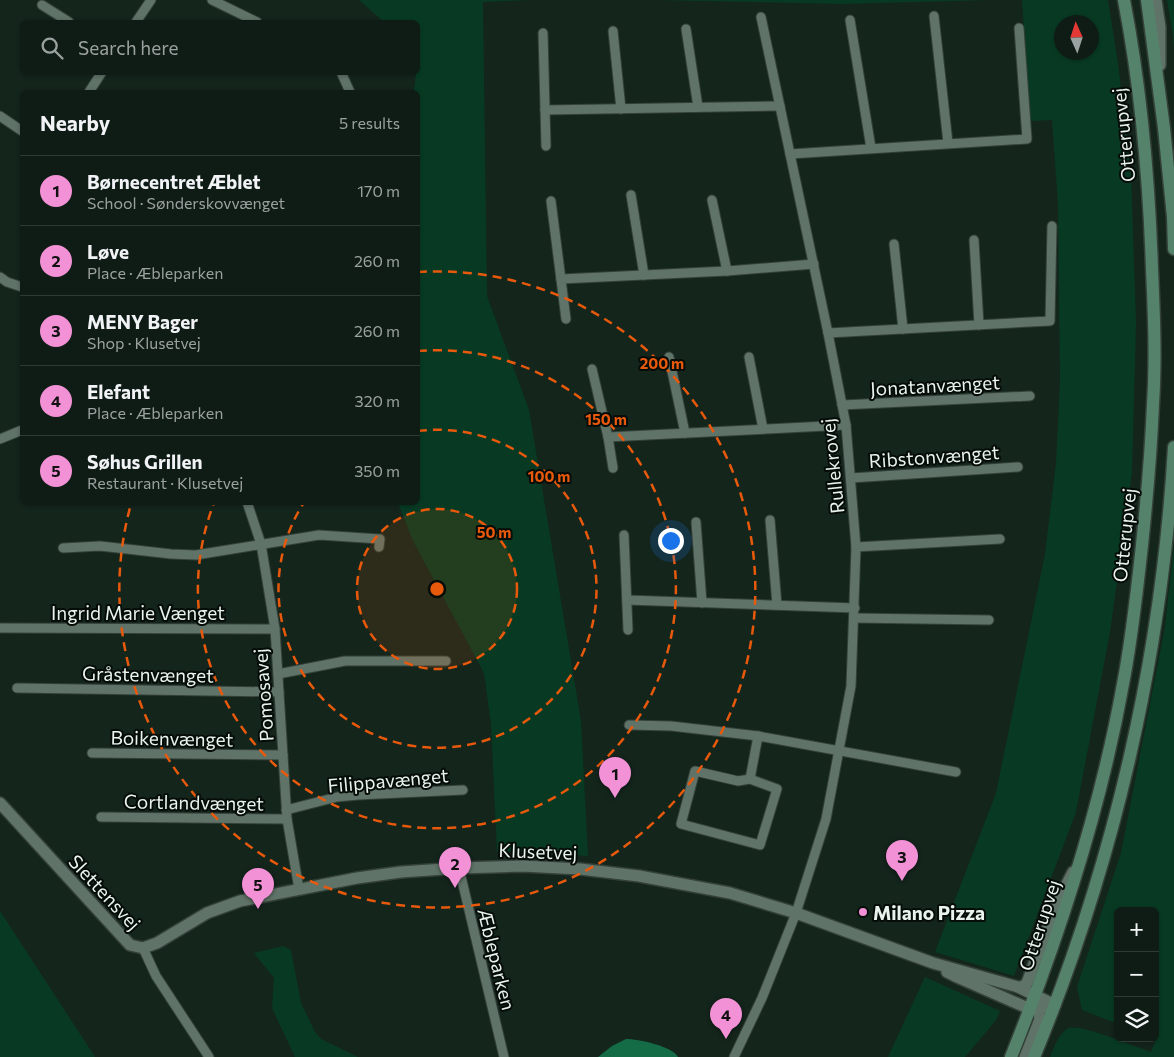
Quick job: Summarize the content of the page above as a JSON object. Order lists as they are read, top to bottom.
{
  "streets": {
    "main road": ["Otterupvej"],
    "street": [
      "Jonatanvænget",
      "Ribstonvænget",
      "Rullekrovej",
      "Ingrid Marie Vænget",
      "Gråstenvænget",
      "Pomosavej",
      "Boikenvænget",
      "Filippavænget",
      "Cortlandvænget",
      "Klusetvej",
      "Slettensvej",
      "Æbleparken"
    ]
  },
  "crossings": [
    ["Otterupvej", "Klusetvej"],
    ["Jonatanvænget", "Rullekrovej"],
    ["Ribstonvænget", "Rullekrovej"],
    ["Rullekrovej", "Klusetvej"],
    ["Ingrid Marie Vænget", "Pomosavej"],
    ["Gråstenvænget", "Pomosavej"],
    ["Pomosavej", "Boikenvænget"],
    ["Pomosavej", "Filippavænget"],
    ["Pomosavej", "Cortlandvænget"],
    ["Pomosavej", "Klusetvej"],
    ["Klusetvej", "Slettensvej"],
    ["Klusetvej", "Æbleparken"]
  ],
  "places": ["Milano Pizza"],
  "north": "top",
  "page": {
    "search": "Search here",
    "heading": ["Nearby", "5 results"],
    "list": [
      {
        "mark": "1",
        "name": "Børnecentret Æblet",
        "note": "School · Sønderskovvænget",
        "value": "170 m"
      },
      {
        "mark": "2",
        "name": "Løve",
        "note": "Place · Æbleparken",
        "value": "260 m"
      },
      {
        "mark": "3",
        "name": "MENY Bager",
        "note": "Shop · Klusetvej",
        "value": "260 m"
      },
      {
        "mark": "4",
        "name": "Elefant",
        "note": "Place · Æbleparken",
        "value": "320 m"
      },
      {
        "mark": "5",
        "name": "Søhus Grillen",
        "note": "Restaurant · Klusetvej",
        "value": "350 m"
      }
    ],
    "pins": [
      "1",
      "3",
      "2",
      "5",
      "4"
    ],
    "map_buttons": ["+", "−"]
  },
  "rings": [
    "200 m",
    "150 m",
    "100 m",
    "50 m"
  ]
}
